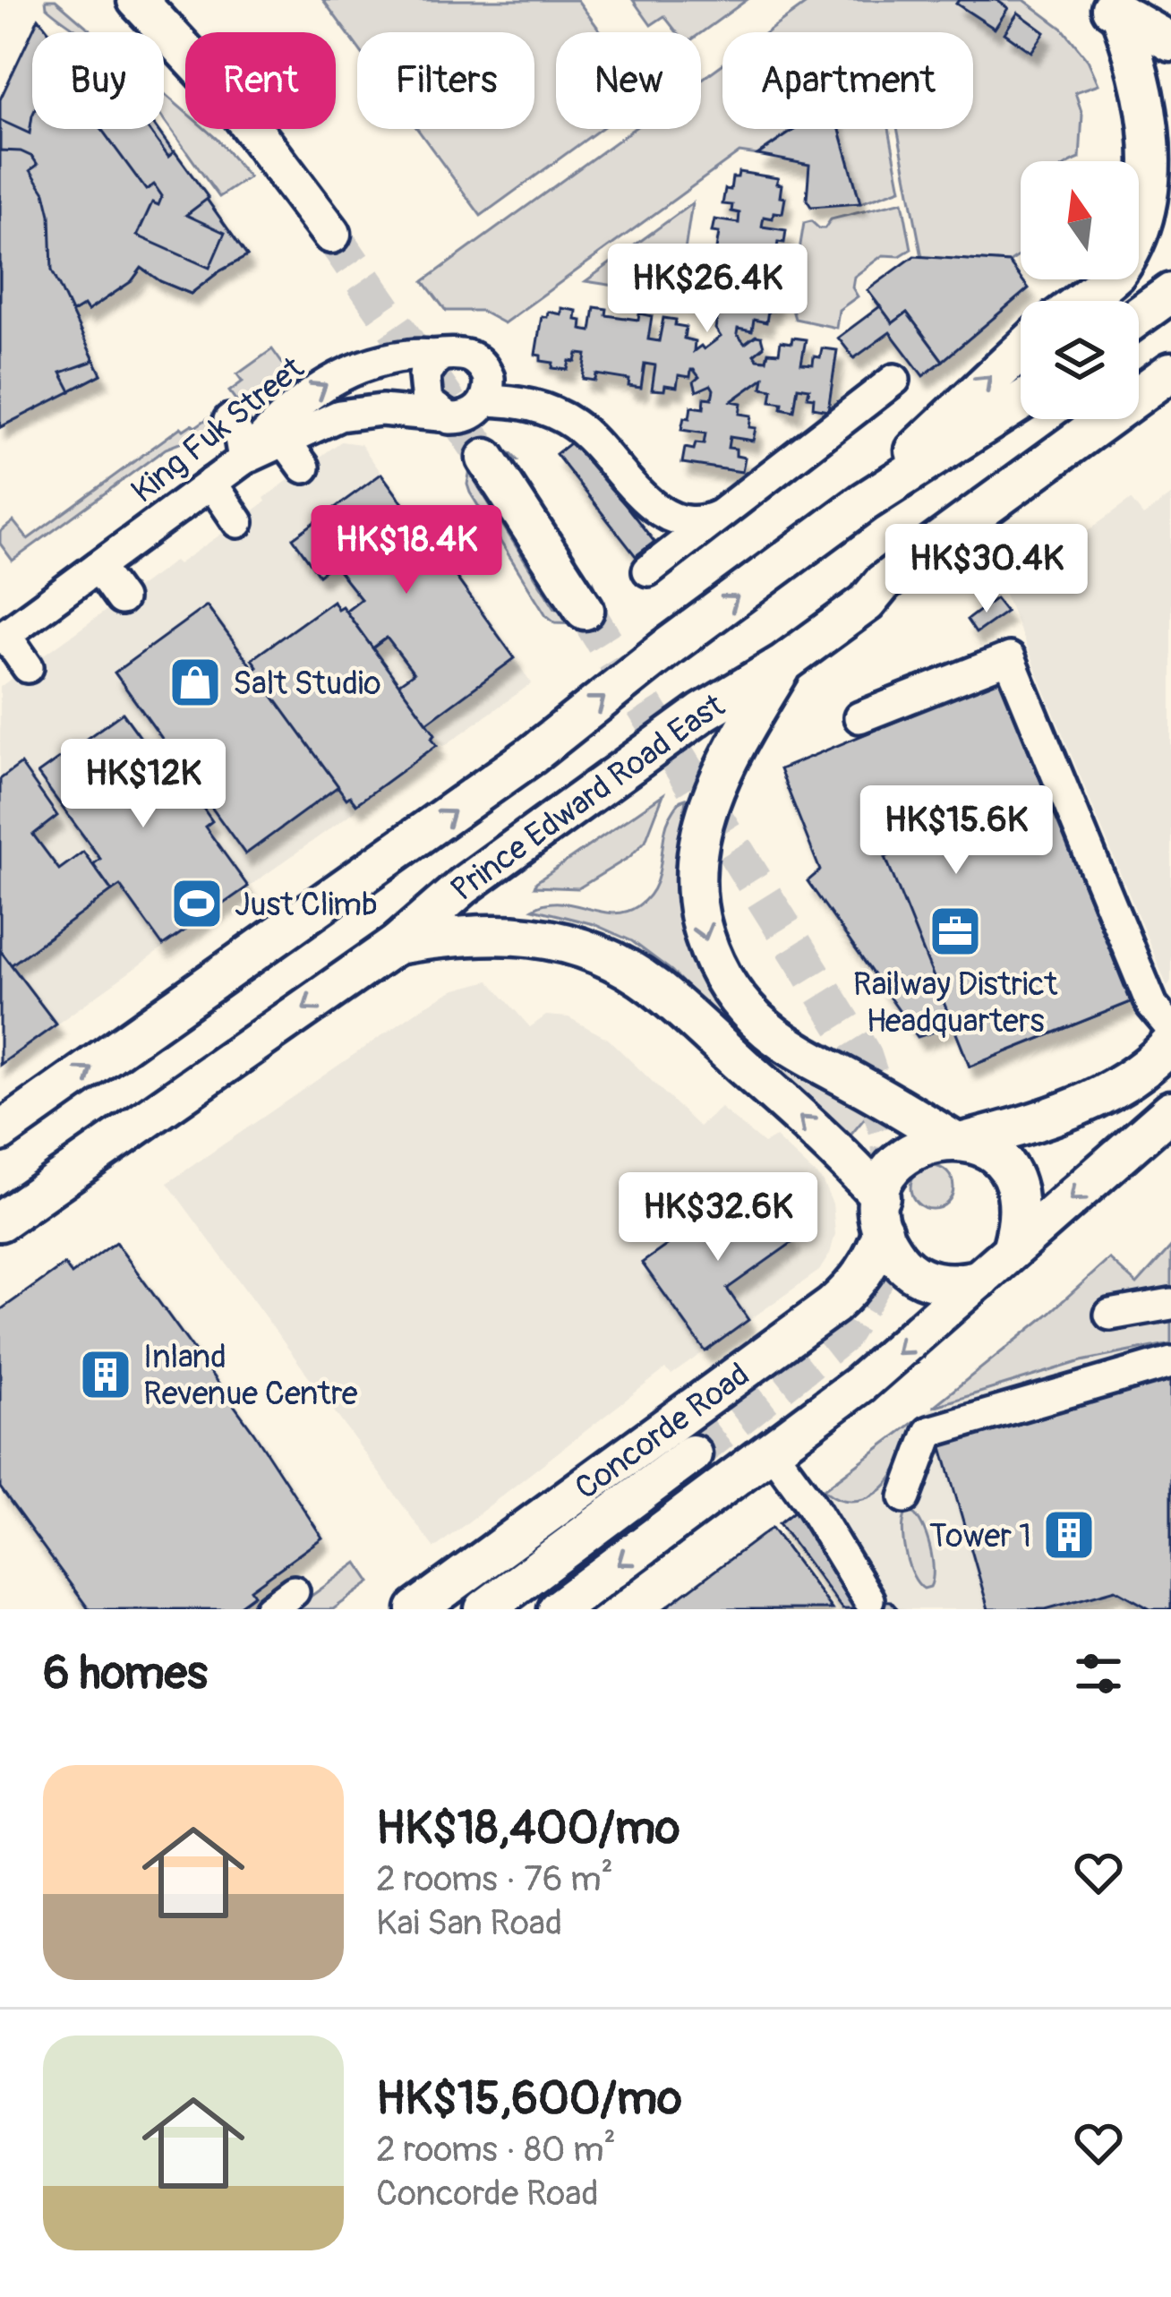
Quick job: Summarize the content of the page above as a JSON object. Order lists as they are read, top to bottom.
{
  "streets": {
    "main road": ["Prince Edward Road East", "Concorde Road"],
    "street": ["King Fuk Street"]
  },
  "places": {
    "shop": ["Salt Studio"],
    "sports": ["Just Climb"],
    "office": ["Railway District Headquarters"],
    "building": ["Inland Revenue Centre", "Tower 1"]
  },
  "north": "top",
  "page": {
    "chip": [
      "Buy",
      "Rent",
      "Filters",
      "New",
      "Apartment"
    ],
    "price": [
      "HK$26.4K",
      "HK$18.4K",
      "HK$30.4K",
      "HK$12K",
      "HK$15.6K",
      "HK$32.6K"
    ],
    "heading": "6 homes",
    "list": [
      {
        "name": "HK$18,400/mo",
        "note": "2 rooms · 76 m² · Kai San Road"
      },
      {
        "name": "HK$15,600/mo",
        "note": "2 rooms · 80 m² · Concorde Road"
      }
    ]
  }
}
